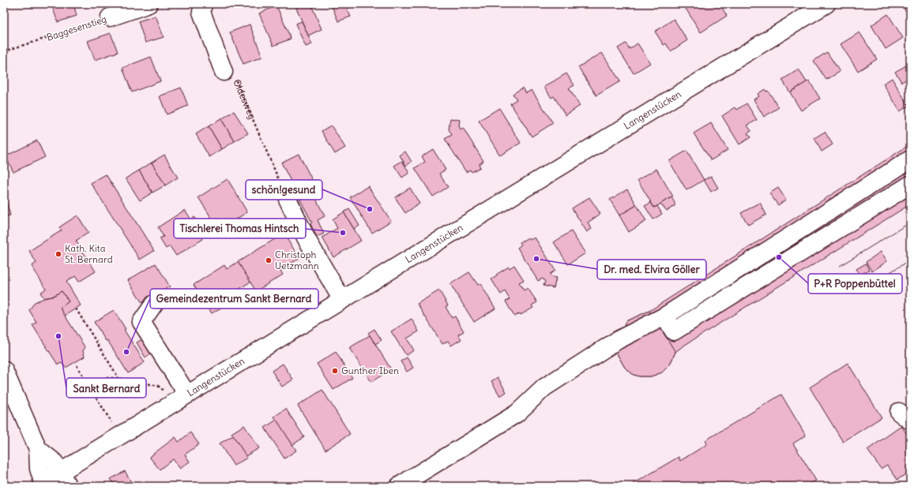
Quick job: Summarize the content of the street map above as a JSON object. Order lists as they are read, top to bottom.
{
  "streets": {
    "street": ["Baggesenstieg", "Oldesweg", "Langenstücken"]
  },
  "places": [
    "schön!gesund",
    "Tischlerei Thomas Hintsch",
    "Kath. Kita St. Bernard",
    "P+R Poppenbüttel",
    "Dr. med. Elvira Göller",
    "Christoph Uetzmann",
    "Sankt Bernard",
    "Gemeindezentrum Sankt Bernard",
    "Gunther Iben"
  ]
}
